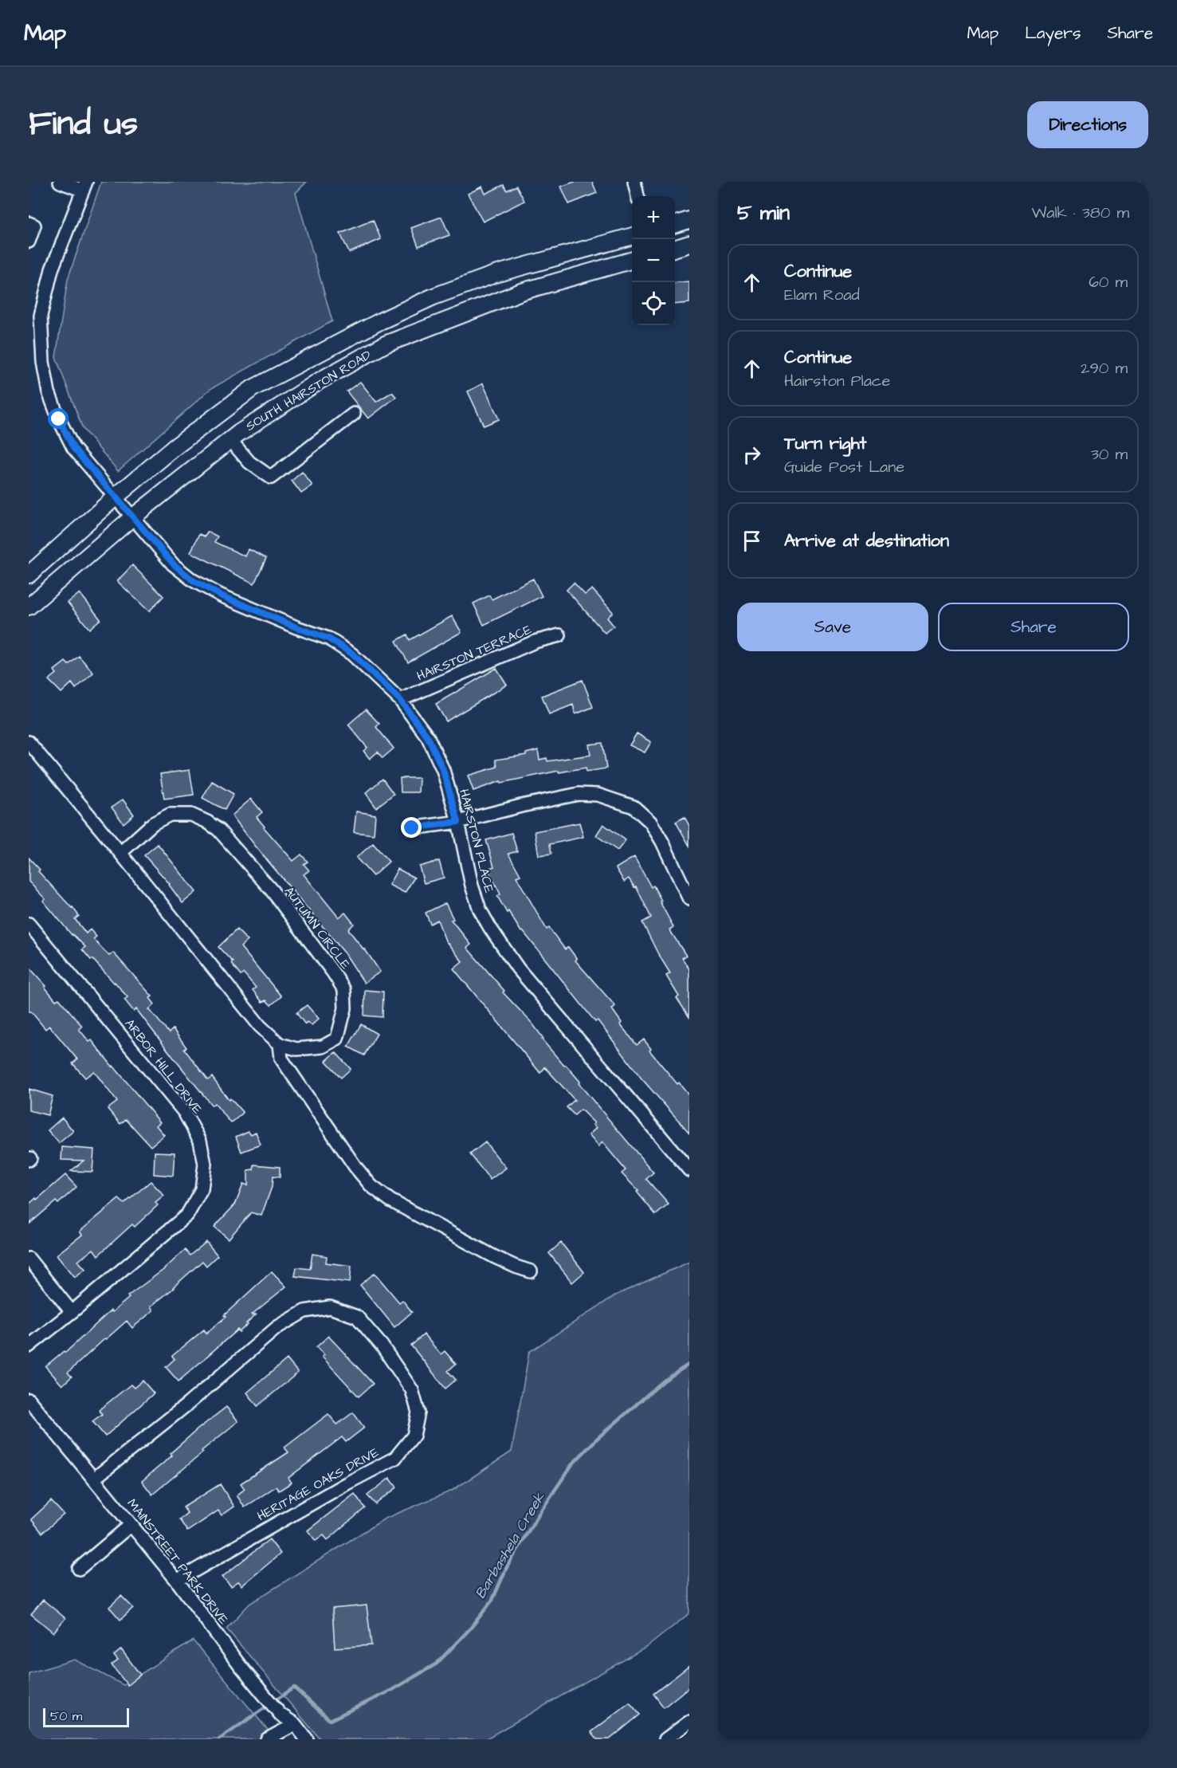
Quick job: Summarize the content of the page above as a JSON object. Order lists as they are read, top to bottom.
{
  "streets": {
    "main road": ["SOUTH HAIRSTON ROAD"],
    "street": [
      "HAIRSTON TERRACE",
      "HAIRSTON PLACE",
      "AUTUMN CIRCLE",
      "ARBOR HILL DRIVE",
      "HERITAGE OAKS DRIVE",
      "MAINSTREET PARK DRIVE"
    ]
  },
  "crossings": [
    ["SOUTH HAIRSTON ROAD", "HAIRSTON PLACE"],
    ["HAIRSTON TERRACE", "HAIRSTON PLACE"],
    ["HERITAGE OAKS DRIVE", "MAINSTREET PARK DRIVE"]
  ],
  "water": ["Barbashela Creek"],
  "scale_bar": "50 m",
  "page": {
    "header": "Map",
    "nav": ["Map", "Layers", "Share"],
    "title": "Find us",
    "buttons": [
      "Directions",
      ["Save", "Share"]
    ],
    "heading": ["5 min", "Walk · 380 m"],
    "map_buttons": ["+", "−"],
    "list": [
      ["Continue", "Elam Road", "60 m"],
      ["Continue", "Hairston Place", "290 m"],
      ["Turn right", "Guide Post Lane", "30 m"],
      "Arrive at destination"
    ],
    "scale": "50 m"
  }
}
